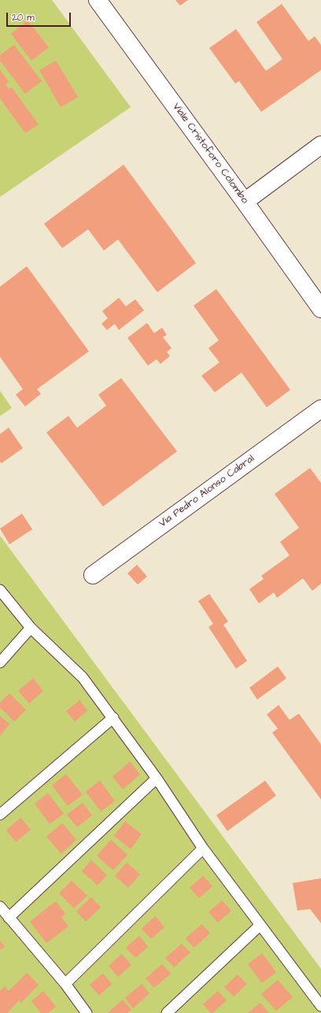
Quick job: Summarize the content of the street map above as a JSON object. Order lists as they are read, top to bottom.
{
  "streets": {
    "street": ["Viale Cristoforo Colombo", "Via Pedro Alonso Cabral"]
  },
  "scale_bar": "20 m"
}
